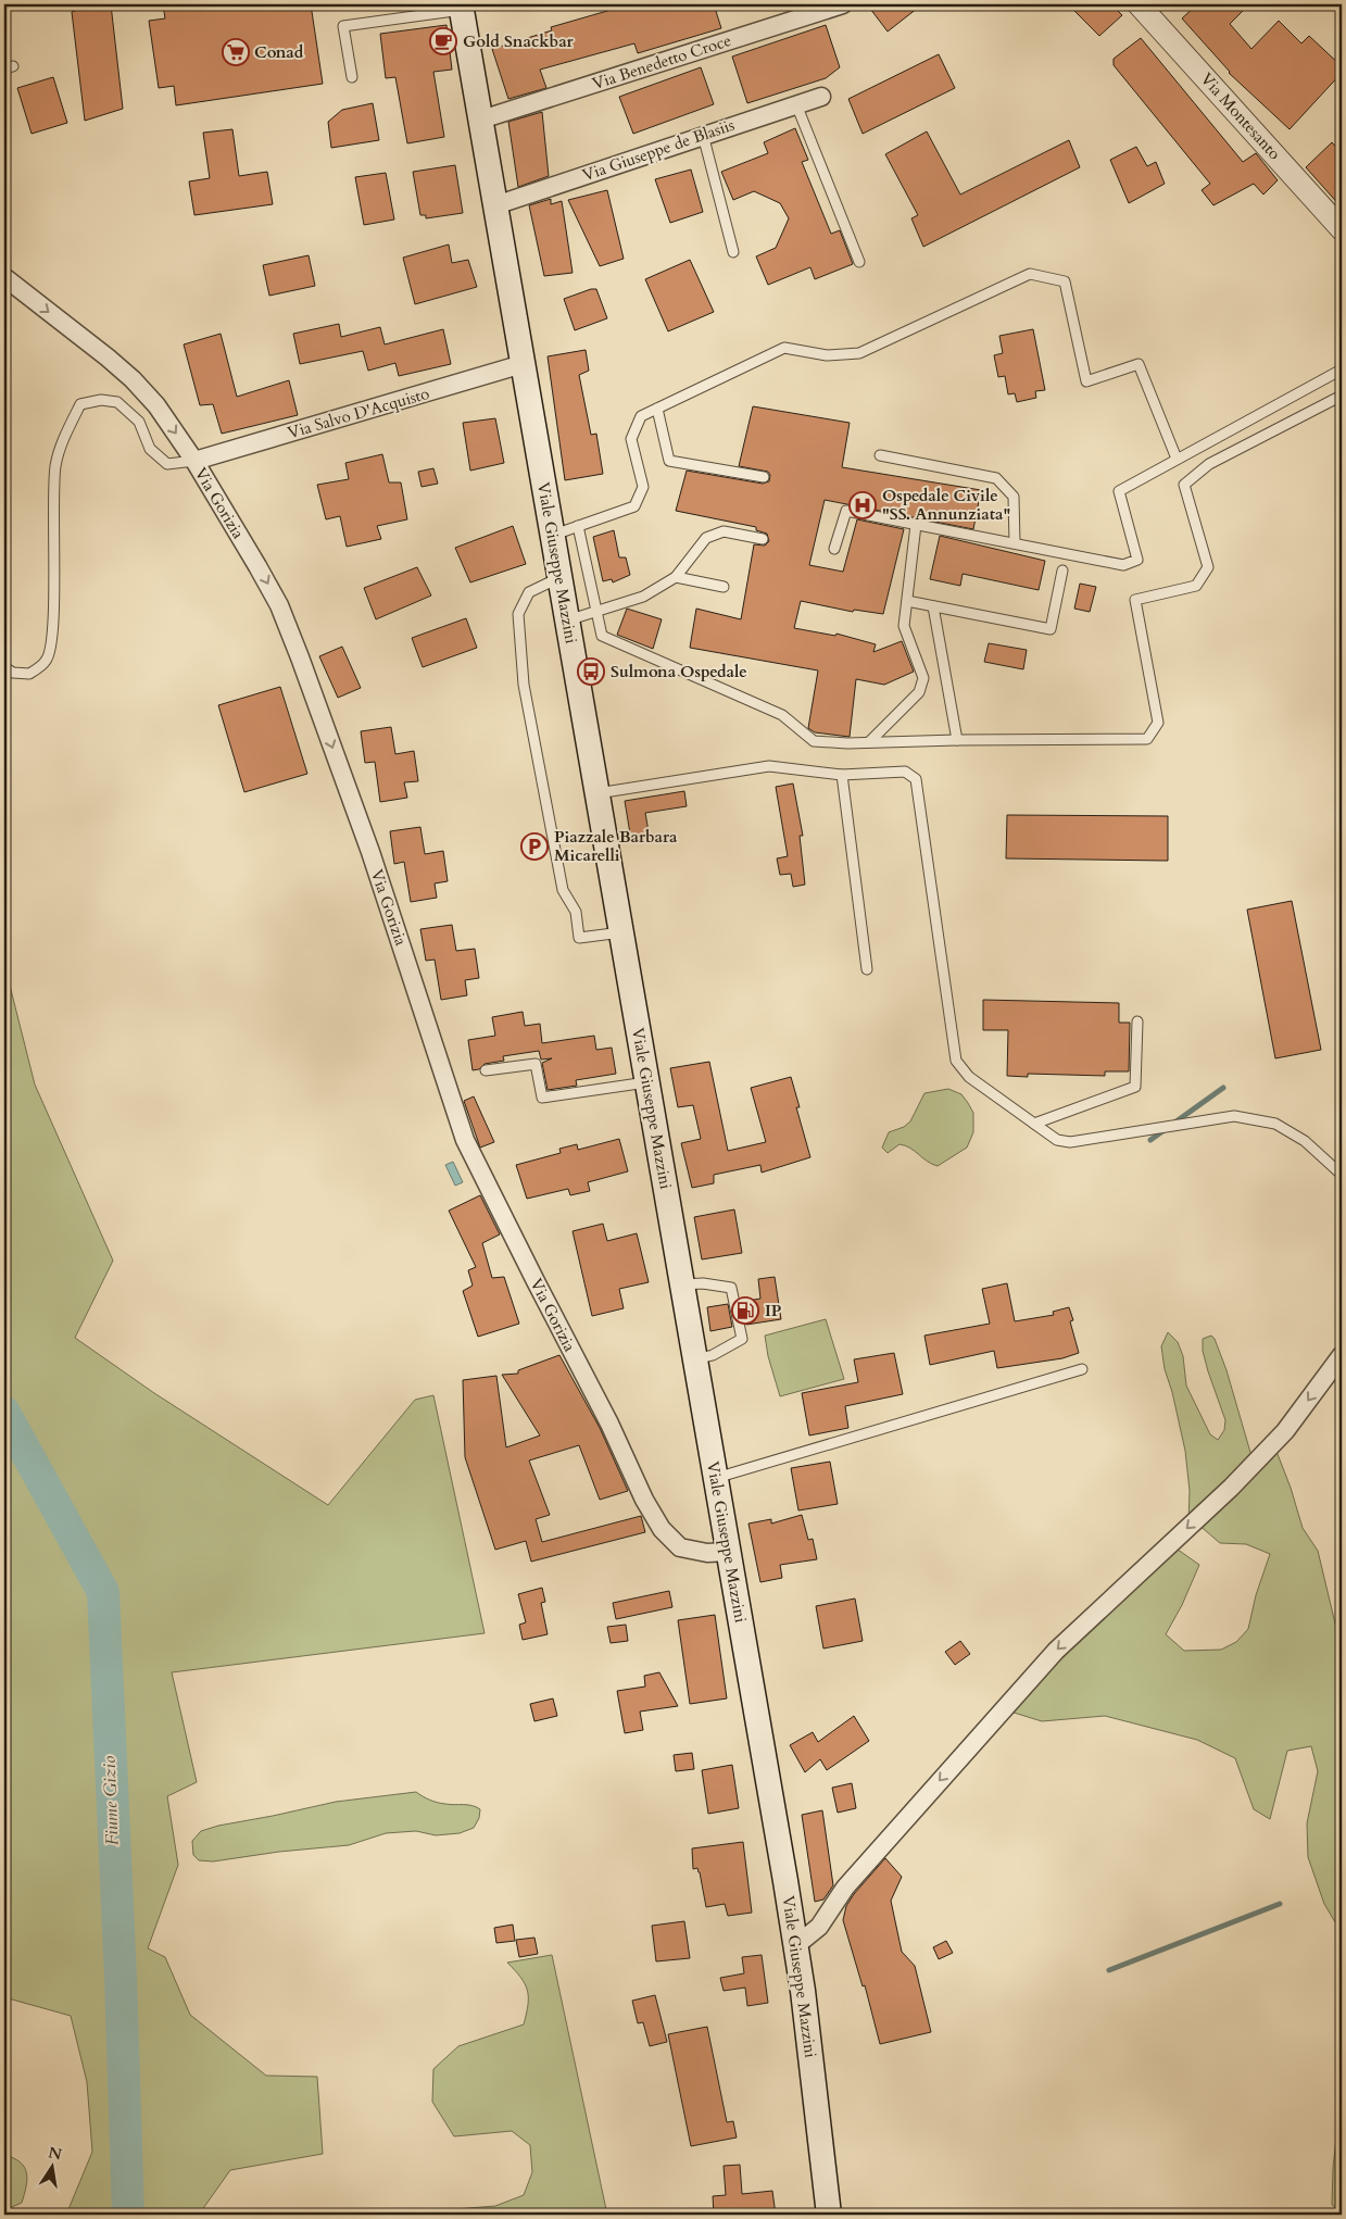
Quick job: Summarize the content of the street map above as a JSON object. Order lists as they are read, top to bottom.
{
  "streets": {
    "main road": ["Viale Giuseppe Mazzini"],
    "street": [
      "Via Benedetto Croce",
      "Via Montesanto",
      "Via Giuseppe de Blasiis",
      "Via Salvo D'Acquisto",
      "Via Gorizia"
    ]
  },
  "crossings": [
    ["Via Benedetto Croce", "Viale Giuseppe Mazzini"],
    ["Via Giuseppe de Blasiis", "Viale Giuseppe Mazzini"],
    ["Via Salvo D'Acquisto", "Via Gorizia"],
    ["Via Salvo D'Acquisto", "Viale Giuseppe Mazzini"],
    ["Via Gorizia", "Viale Giuseppe Mazzini"]
  ],
  "one_way": ["Via Gorizia"],
  "water": ["Fiume Gizio"],
  "places": {
    "cafe": ["Gold Snackbar"],
    "supermarket": ["Conad"],
    "hospital": ["Ospedale Civile \"SS. Annunziata\""],
    "bus stop": ["Sulmona Ospedale"],
    "parking": ["Piazzale Barbara Micarelli"],
    "fuel station": ["IP"]
  },
  "north": "top"
}
